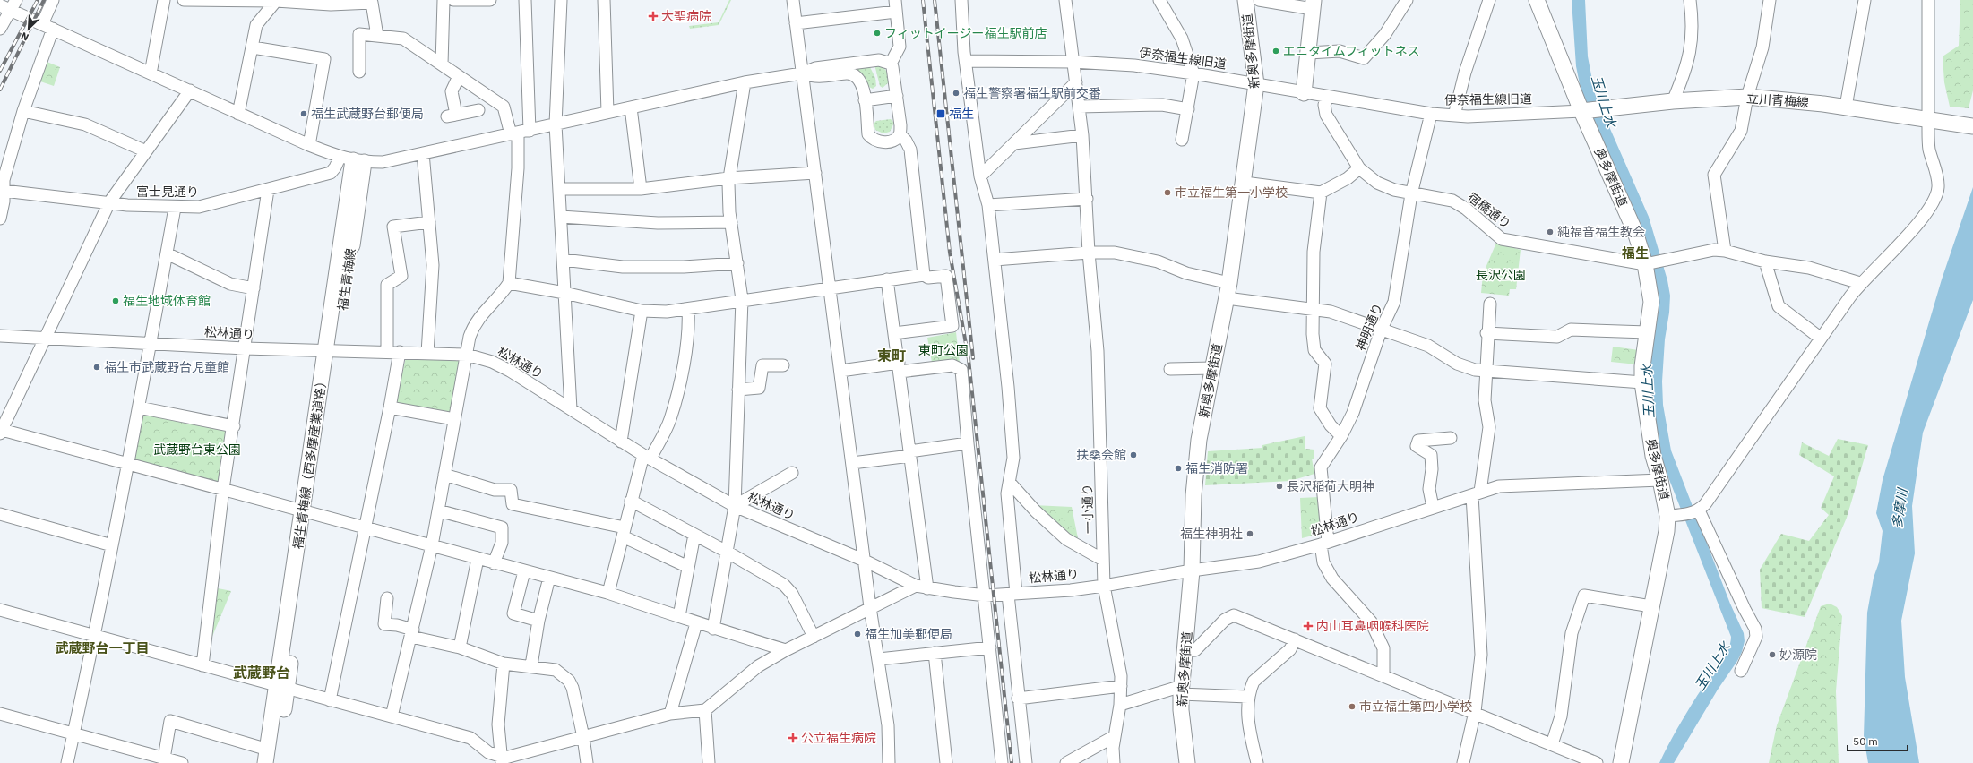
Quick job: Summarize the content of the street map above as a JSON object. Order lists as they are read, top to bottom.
{
  "streets": {
    "main road": [
      "新奥多摩街道",
      "立川青梅線",
      "奥多摩街道",
      "福生青梅線",
      "福生青梅線（西多摩産業道路）"
    ],
    "street": [
      "伊奈福生線旧道",
      "富士見通り",
      "宿橋通り",
      "神明通り",
      "松林通り",
      "一小通り"
    ]
  },
  "crossings": [
    ["新奥多摩街道", "伊奈福生線旧道"],
    ["新奥多摩街道", "松林通り"],
    ["伊奈福生線旧道", "立川青梅線"],
    ["伊奈福生線旧道", "奥多摩街道"],
    ["伊奈福生線旧道", "宿橋通り"],
    ["伊奈福生線旧道", "神明通り"],
    ["伊奈福生線旧道", "一小通り"],
    ["立川青梅線", "奥多摩街道"],
    ["奥多摩街道", "宿橋通り"],
    ["奥多摩街道", "松林通り"],
    ["富士見通り", "福生青梅線"],
    ["宿橋通り", "神明通り"],
    ["福生青梅線", "松林通り"],
    ["福生青梅線", "福生青梅線（西多摩産業道路）"],
    ["神明通り", "松林通り"],
    ["松林通り", "福生青梅線（西多摩産業道路）"],
    ["松林通り", "一小通り"]
  ],
  "districts": [
    "福生",
    "東町",
    "武蔵野台一丁目",
    "武蔵野台"
  ],
  "water": ["玉川上水", "多摩川"],
  "parks": ["長沢公園", "東町公園", "武蔵野台東公園"],
  "places": {
    "health": ["大聖病院", "内山耳鼻咽喉科医院", "公立福生病院"],
    "other": [
      "フィットイージー福生駅前店",
      "エニタイムフィットネス",
      "福生警察署福生駅前交番",
      "福生武蔵野台郵便局",
      "市立福生第一小学校",
      "純福音福生教会",
      "福生地域体育館",
      "福生市武蔵野台児童館",
      "扶桑会館",
      "福生消防署",
      "長沢稲荷大明神",
      "福生神明社",
      "福生加美郵便局",
      "妙源院",
      "市立福生第四小学校"
    ],
    "transit": ["福生"]
  },
  "scale_bar": "50 m",
  "north": "bottom left"
}
